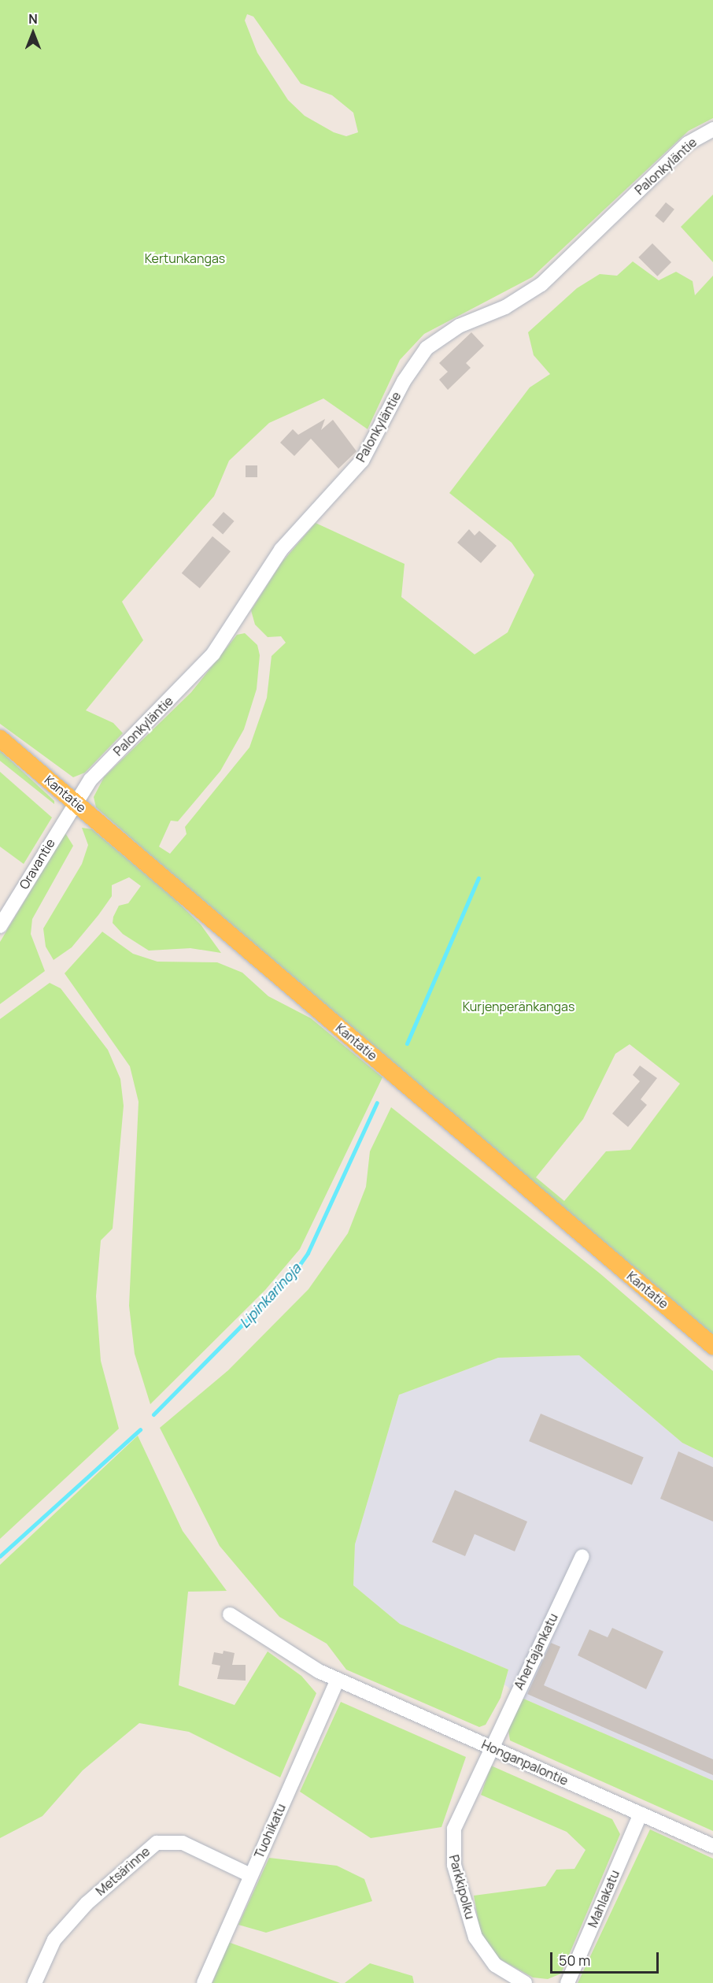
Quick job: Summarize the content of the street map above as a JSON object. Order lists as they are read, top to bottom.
{
  "streets": {
    "main road": ["Kantatie"],
    "street": [
      "Palonkyläntie",
      "Oravantie",
      "Ahertajankatu",
      "Honganpalontie",
      "Tuohikatu",
      "Metsärinne",
      "Parkkipolku",
      "Mahlakatu"
    ]
  },
  "crossings": [
    ["Palonkyläntie", "Kantatie"],
    ["Palonkyläntie", "Oravantie"],
    ["Kantatie", "Oravantie"],
    ["Ahertajankatu", "Honganpalontie"],
    ["Ahertajankatu", "Parkkipolku"],
    ["Honganpalontie", "Tuohikatu"],
    ["Honganpalontie", "Parkkipolku"],
    ["Honganpalontie", "Mahlakatu"],
    ["Tuohikatu", "Metsärinne"]
  ],
  "water": ["Lipinkarinoja"],
  "parks": ["Kertunkangas", "Kurjenperänkangas"],
  "scale_bar": "50 m",
  "north": "top"
}
